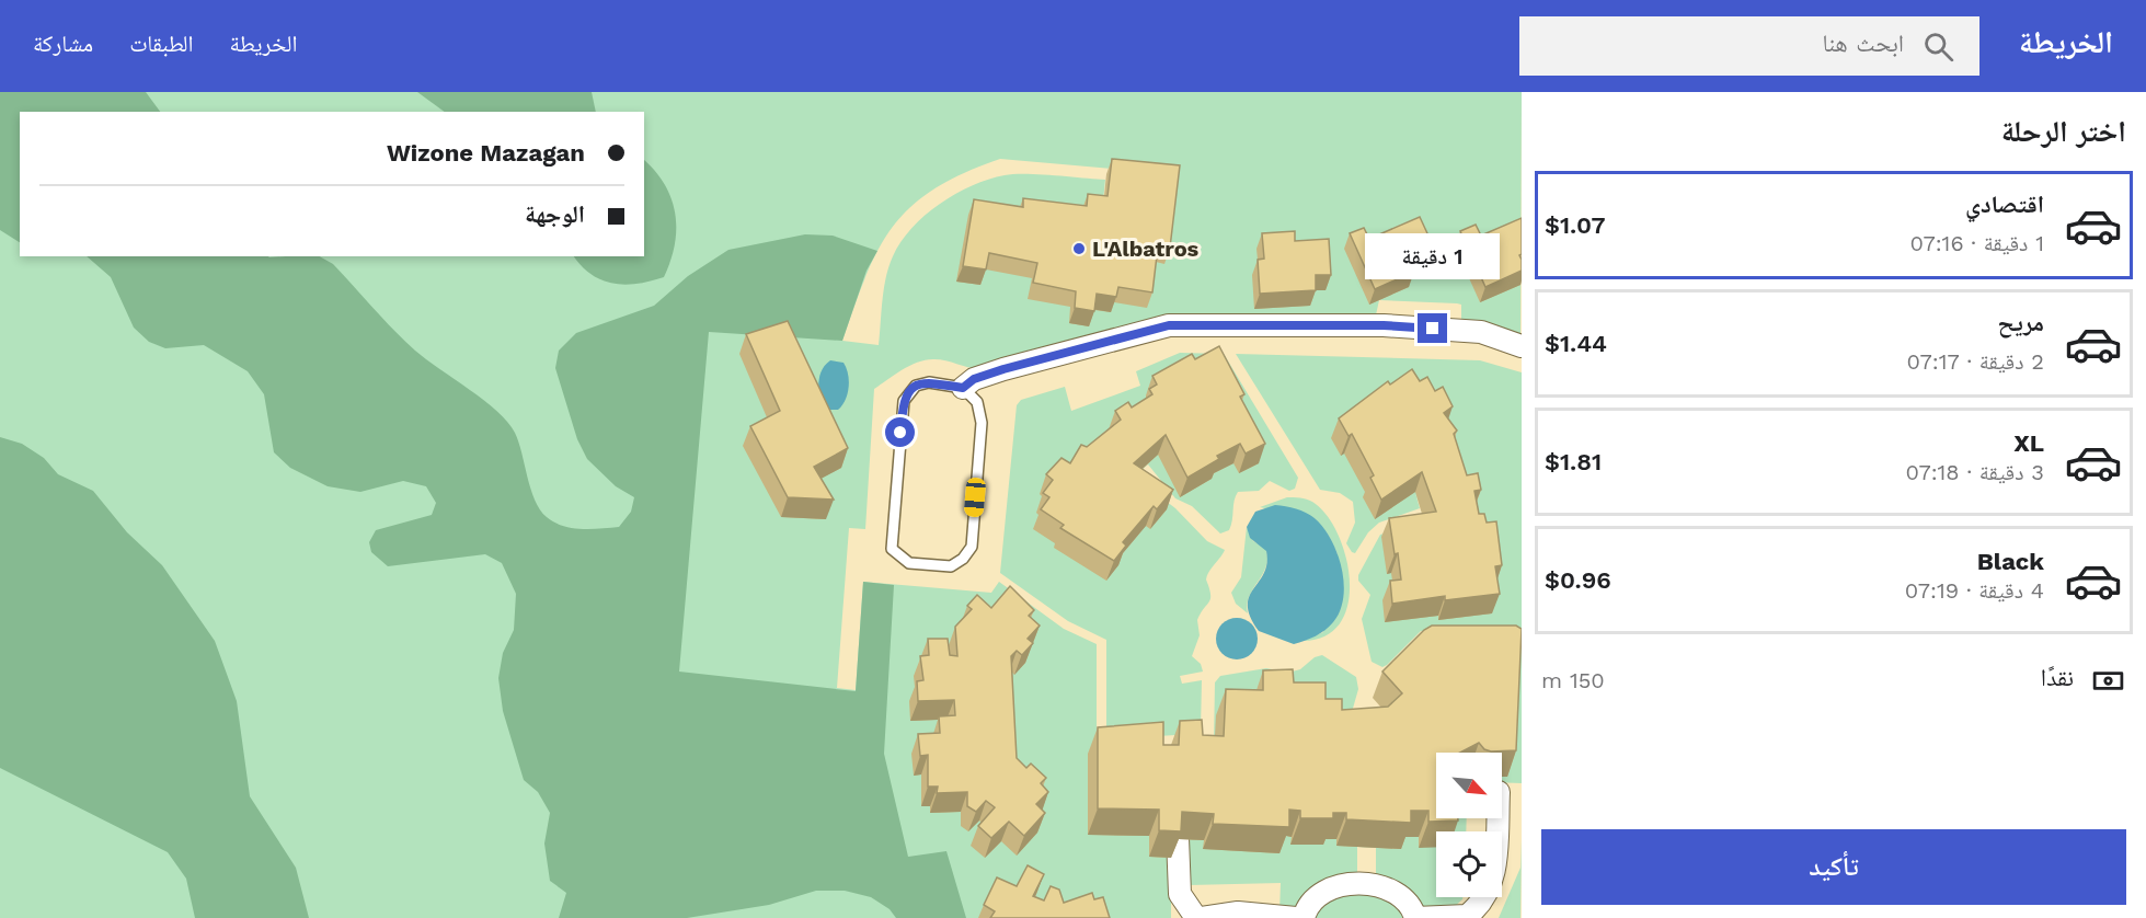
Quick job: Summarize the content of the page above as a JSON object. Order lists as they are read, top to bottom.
{
  "places": ["L'Albatros"],
  "north": "bottom right",
  "page": {
    "header": "الخريطة",
    "search": "ابحث هنا",
    "nav": ["الخريطة", "الطبقات", "مشاركة"],
    "heading": "اختر الرحلة",
    "banner": ["Wizone Mazagan", "الوجهة"],
    "list": [
      {
        "name": "اقتصادي",
        "note": "1 دقيقة · 07:16",
        "value": "$1.07"
      },
      {
        "name": "مريح",
        "note": "2 دقيقة · 07:17",
        "value": "$1.44"
      },
      {
        "name": "XL",
        "note": "3 دقيقة · 07:18",
        "value": "$1.81"
      },
      {
        "name": "Black",
        "note": "4 دقيقة · 07:19",
        "value": "$0.96"
      }
    ],
    "bubble": "1 دقيقة",
    "pay": ["نقدًا", "150 m"],
    "buttons": "تأكيد"
  }
}
